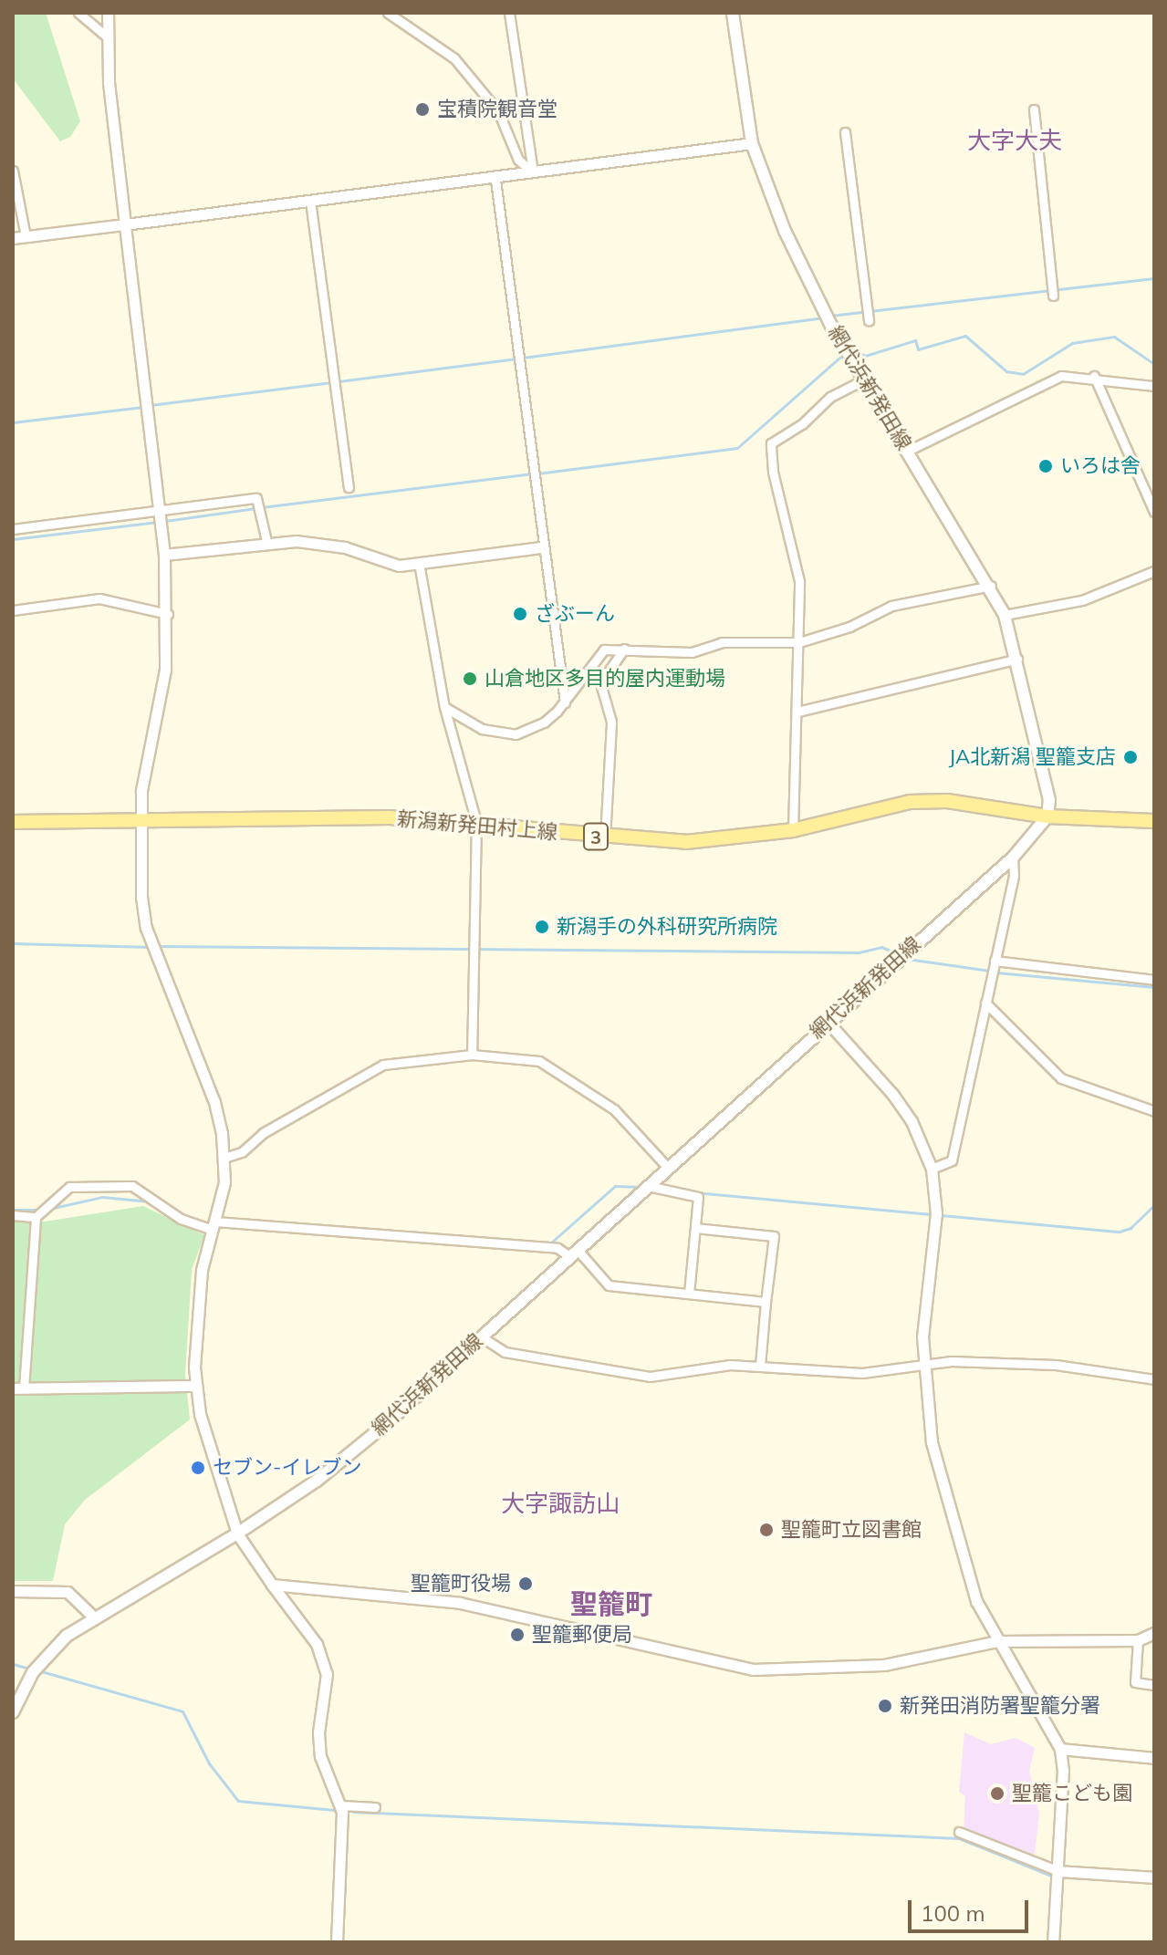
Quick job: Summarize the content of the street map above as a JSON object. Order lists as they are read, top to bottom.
{
  "streets": {
    "main road": ["網代浜新発田線", "新潟新発田村上線", "3"]
  },
  "crossings": [
    ["網代浜新発田線", "新潟新発田村上線"]
  ],
  "districts": ["大字大夫", "大字諏訪山", "聖籠町"],
  "places": [
    "宝積院観音堂",
    "いろは舎",
    "ざぶーん",
    "山倉地区多目的屋内運動場",
    "JA北新潟 聖籠支店",
    "新潟手の外科研究所病院",
    "セブン-イレブン",
    "聖籠町立図書館",
    "聖籠町役場",
    "聖籠郵便局",
    "新発田消防署聖籠分署",
    "聖籠こども園"
  ],
  "scale_bar": "100 m"
}
